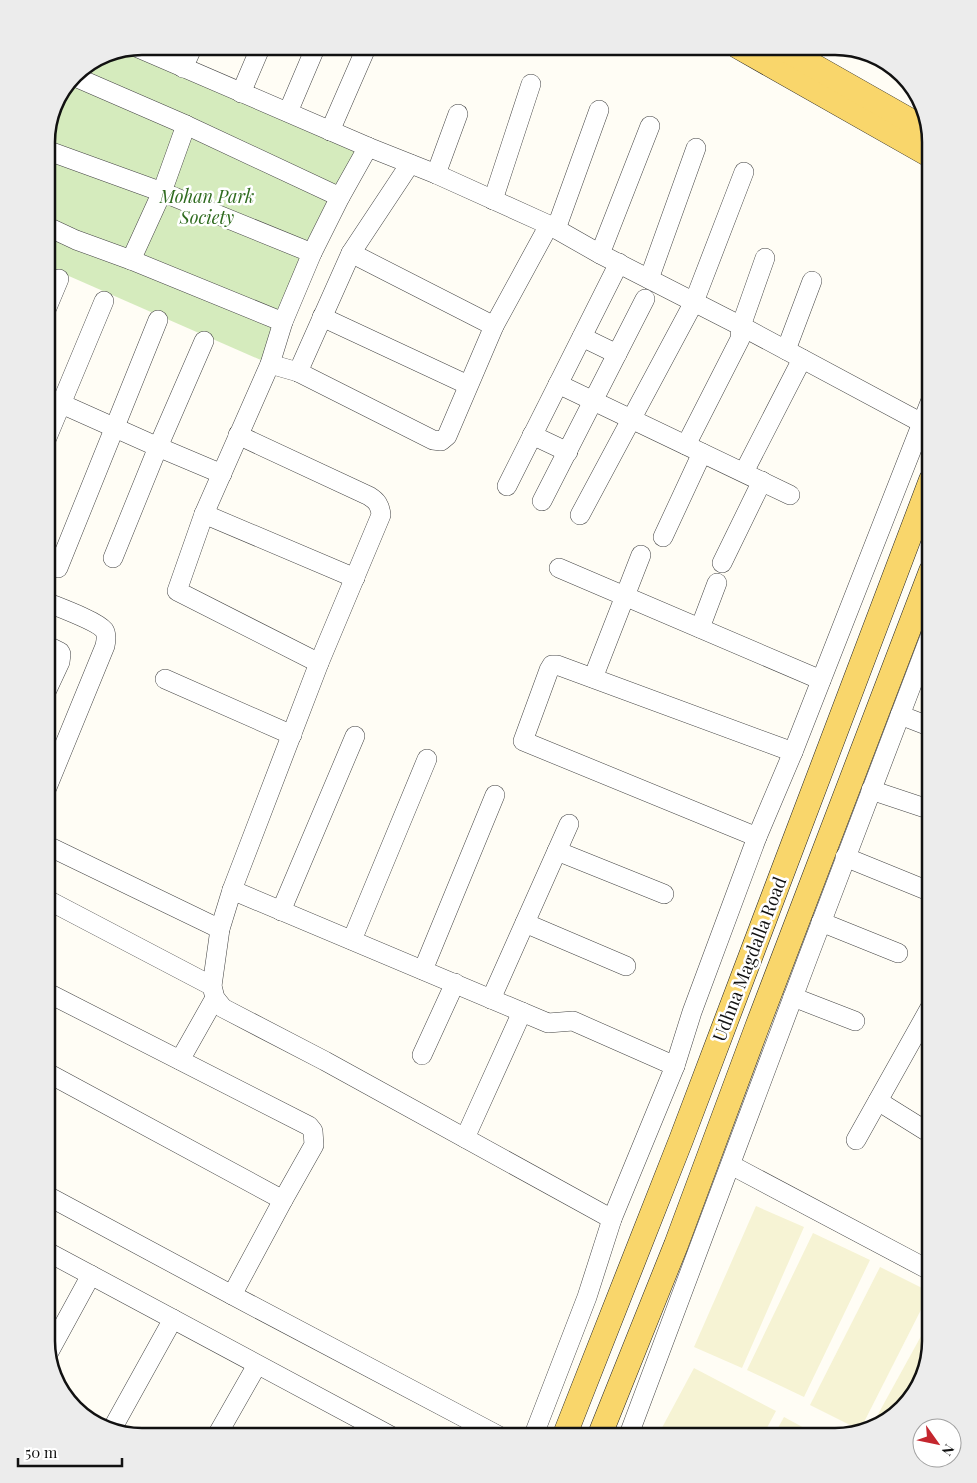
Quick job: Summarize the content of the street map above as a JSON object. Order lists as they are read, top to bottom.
{
  "streets": {
    "main road": ["Udhna Magdalla Road"]
  },
  "parks": ["Mohan Park Society"],
  "scale_bar": "50 m",
  "north": "bottom right"
}
